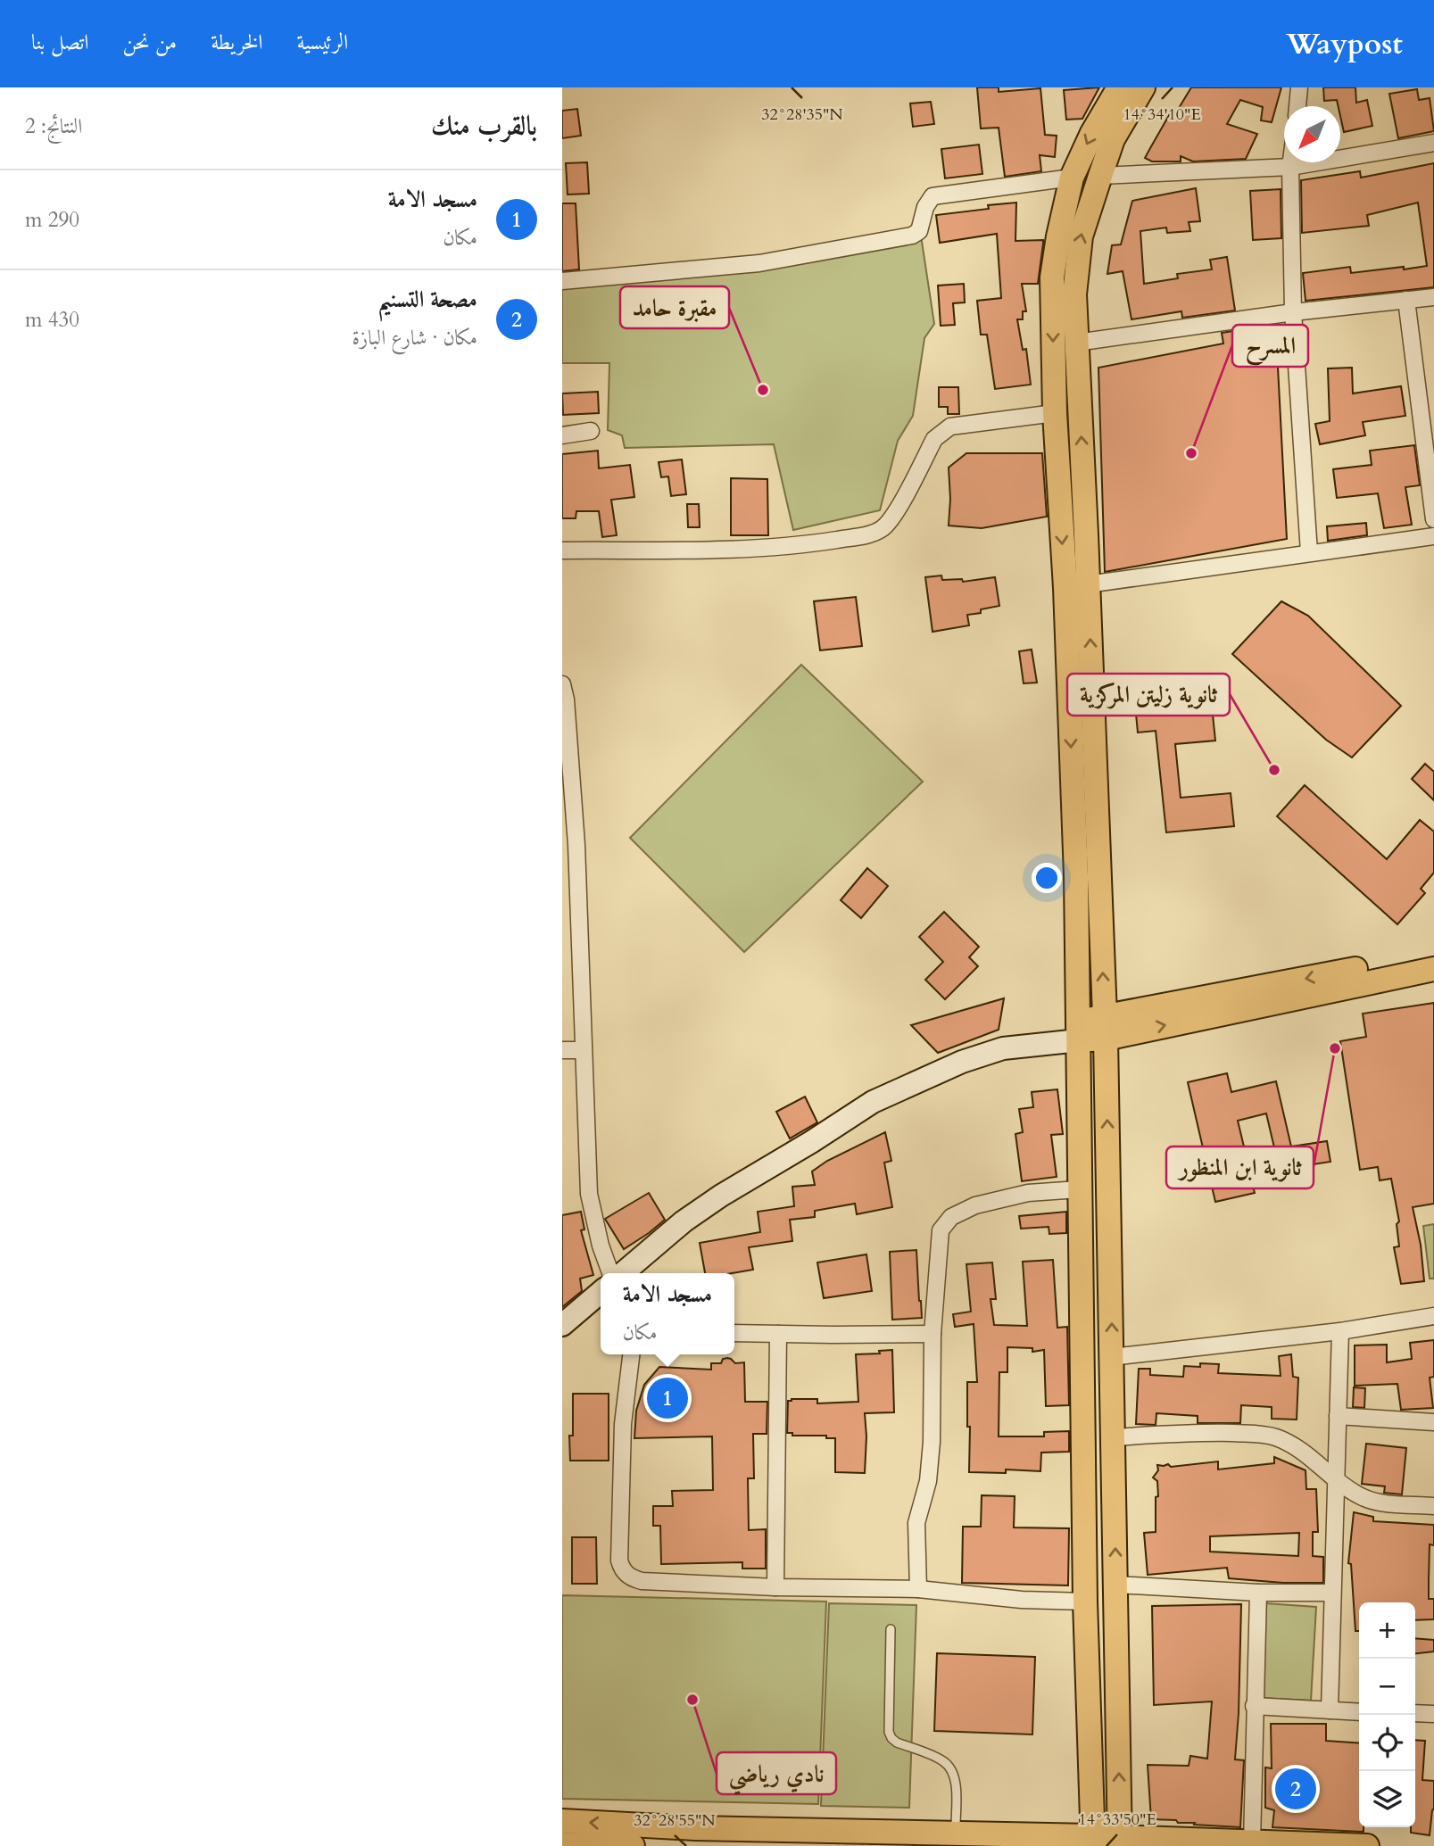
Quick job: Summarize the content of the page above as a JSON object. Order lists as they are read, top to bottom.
{
  "places": [
    "مقبرة حامد",
    "المسرح",
    "ثانوية زليتن المركزية",
    "ثانوية ابن المنظور",
    "نادي رياضي"
  ],
  "north": "bottom left",
  "page": {
    "header": "Waypost",
    "nav": [
      "الرئيسية",
      "الخريطة",
      "من نحن",
      "اتصل بنا"
    ],
    "heading": ["بالقرب منك", "النتائج: 2"],
    "list": [
      {
        "mark": "1",
        "name": "مسجد الامة",
        "note": "مكان",
        "value": "290 m"
      },
      {
        "mark": "2",
        "name": "مصحة التسنيم",
        "note": "مكان · شارع البازة",
        "value": "430 m"
      }
    ],
    "popup": ["مسجد الامة", "مكان"],
    "pins": ["1", "2"],
    "map_buttons": ["+", "−"]
  },
  "coordinates": [
    "32°28'35\"N",
    "14°34'10\"E",
    "14°33'50\"E",
    "32°28'55\"N"
  ]
}
